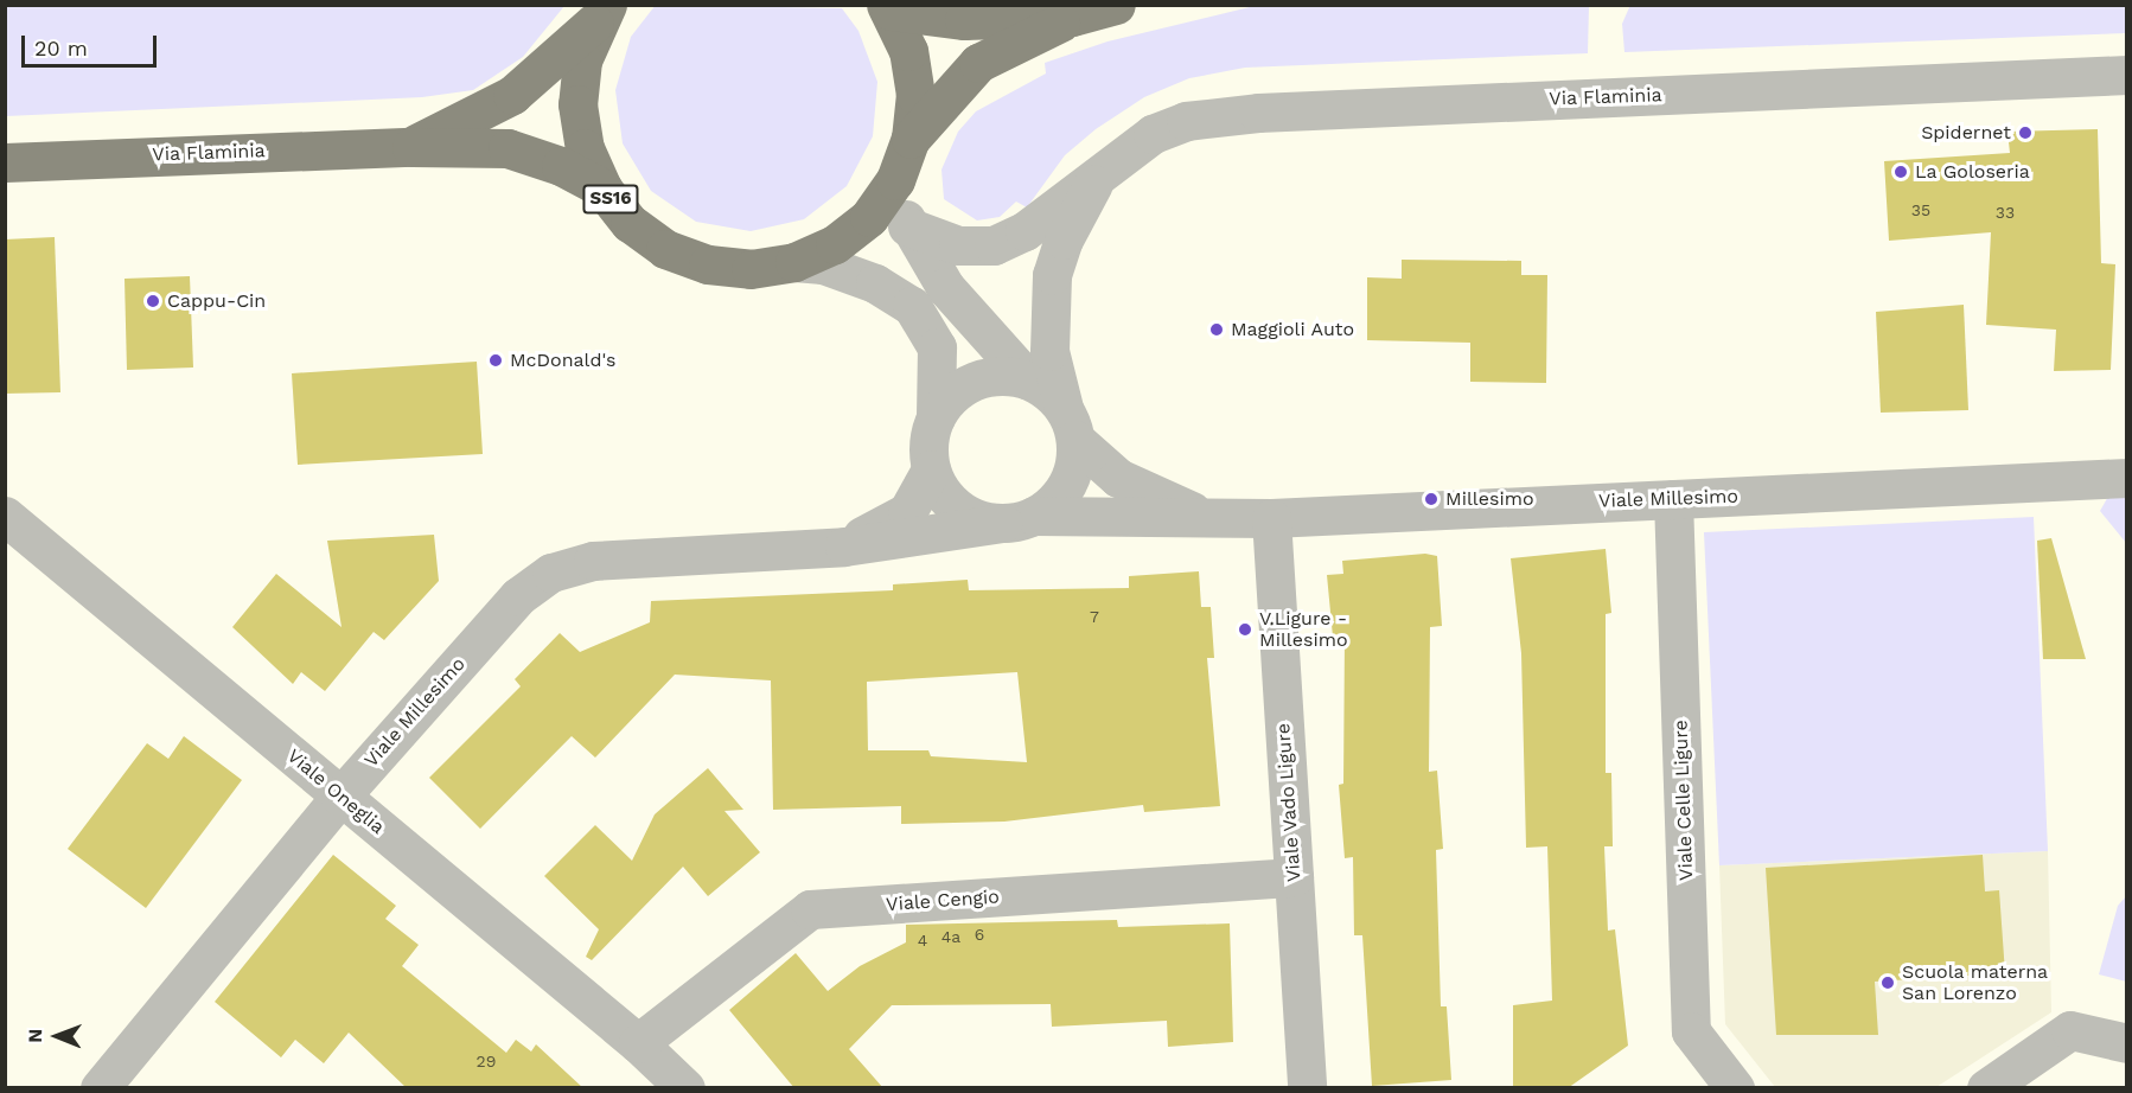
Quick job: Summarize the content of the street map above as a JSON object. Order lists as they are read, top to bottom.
{
  "streets": {
    "main road": ["Via Flaminia", "SS16"],
    "street": [
      "Viale Millesimo",
      "Viale Oneglia",
      "Viale Celle Ligure",
      "Viale Vado Ligure",
      "Viale Cengio"
    ]
  },
  "crossings": [
    ["Via Flaminia", "SS16"],
    ["Via Flaminia", "Viale Millesimo"],
    ["Viale Millesimo", "Viale Oneglia"],
    ["Viale Millesimo", "Viale Celle Ligure"],
    ["Viale Millesimo", "Viale Vado Ligure"],
    ["Viale Oneglia", "Viale Cengio"],
    ["Viale Vado Ligure", "Viale Cengio"]
  ],
  "places": [
    "Spidernet",
    "La Goloseria",
    "Cappu-Cin",
    "Maggioli Auto",
    "McDonald's",
    "Millesimo",
    "V.Ligure - Millesimo",
    "Scuola materna San Lorenzo"
  ],
  "house_numbers": [
    "35",
    "33",
    "7",
    "6",
    "4a",
    "4",
    "29"
  ],
  "scale_bar": "20 m",
  "north": "left"
}
